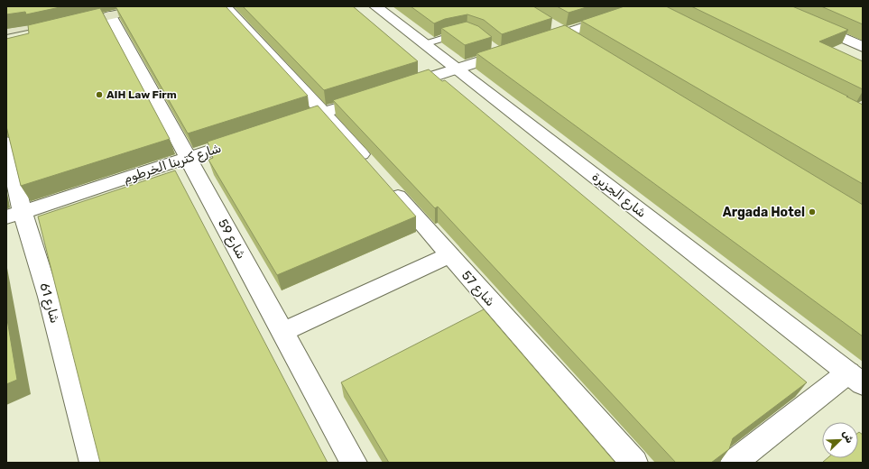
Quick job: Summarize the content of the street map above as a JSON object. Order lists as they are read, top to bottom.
{
  "streets": {
    "street": [
      "شارع كترينا الخرطوم",
      "شارع الجزيرة",
      "شارع 59",
      "شارع 57",
      "شارع 61"
    ]
  },
  "crossings": [
    ["شارع كترينا الخرطوم", "شارع 59"],
    ["شارع كترينا الخرطوم", "شارع 61"]
  ],
  "places": ["AIH Law Firm", "Argada Hotel"],
  "north": "top right"
}
